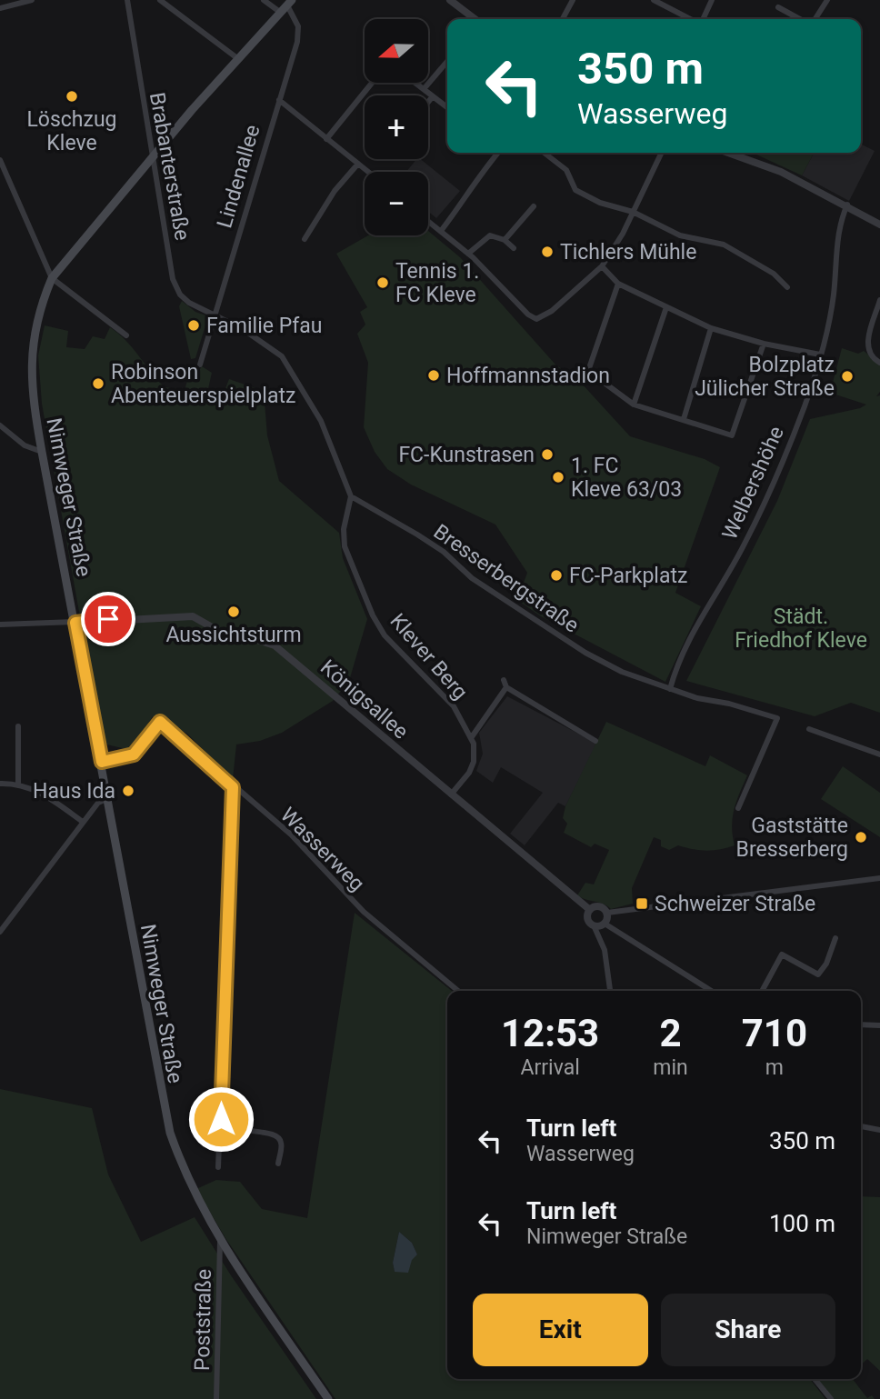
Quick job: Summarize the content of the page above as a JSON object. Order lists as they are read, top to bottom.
{
  "streets": {
    "main road": ["Nimweger Straße"],
    "street": [
      "Brabanterstraße",
      "Lindenallee",
      "Welbershöhe",
      "Bresserbergstraße",
      "Klever Berg",
      "Königsallee",
      "Wasserweg",
      "Poststraße"
    ]
  },
  "crossings": [
    ["Brabanterstraße", "Lindenallee"],
    ["Brabanterstraße", "Nimweger Straße"],
    ["Lindenallee", "Nimweger Straße"],
    ["Welbershöhe", "Bresserbergstraße"],
    ["Nimweger Straße", "Königsallee"],
    ["Nimweger Straße", "Wasserweg"],
    ["Nimweger Straße", "Poststraße"],
    ["Bresserbergstraße", "Klever Berg"],
    ["Klever Berg", "Königsallee"]
  ],
  "parks": ["Städt. Friedhof Kleve"],
  "places": {
    "other": [
      "Löschzug Kleve",
      "Tichlers Mühle",
      "Tennis 1. FC Kleve",
      "Familie Pfau",
      "Hoffmannstadion",
      "Bolzplatz Jülicher Straße",
      "Robinson Abenteuerspielplatz",
      "FC-Kunstrasen",
      "1. FC Kleve 63/03",
      "FC-Parkplatz",
      "Aussichtsturm",
      "Haus Ida",
      "Gaststätte Bresserberg"
    ],
    "transit": ["Schweizer Straße"]
  },
  "north": "left",
  "page": {
    "map_buttons": ["+", "−"],
    "turn": ["350 m", "Wasserweg"],
    "eta": [
      "12:53",
      "Arrival",
      "2",
      "min",
      "710",
      "m"
    ],
    "list": [
      {
        "name": "Turn left",
        "note": "Wasserweg",
        "value": "350 m"
      },
      {
        "name": "Turn left",
        "note": "Nimweger Straße",
        "value": "100 m"
      }
    ],
    "buttons": ["Exit", "Share"]
  }
}
